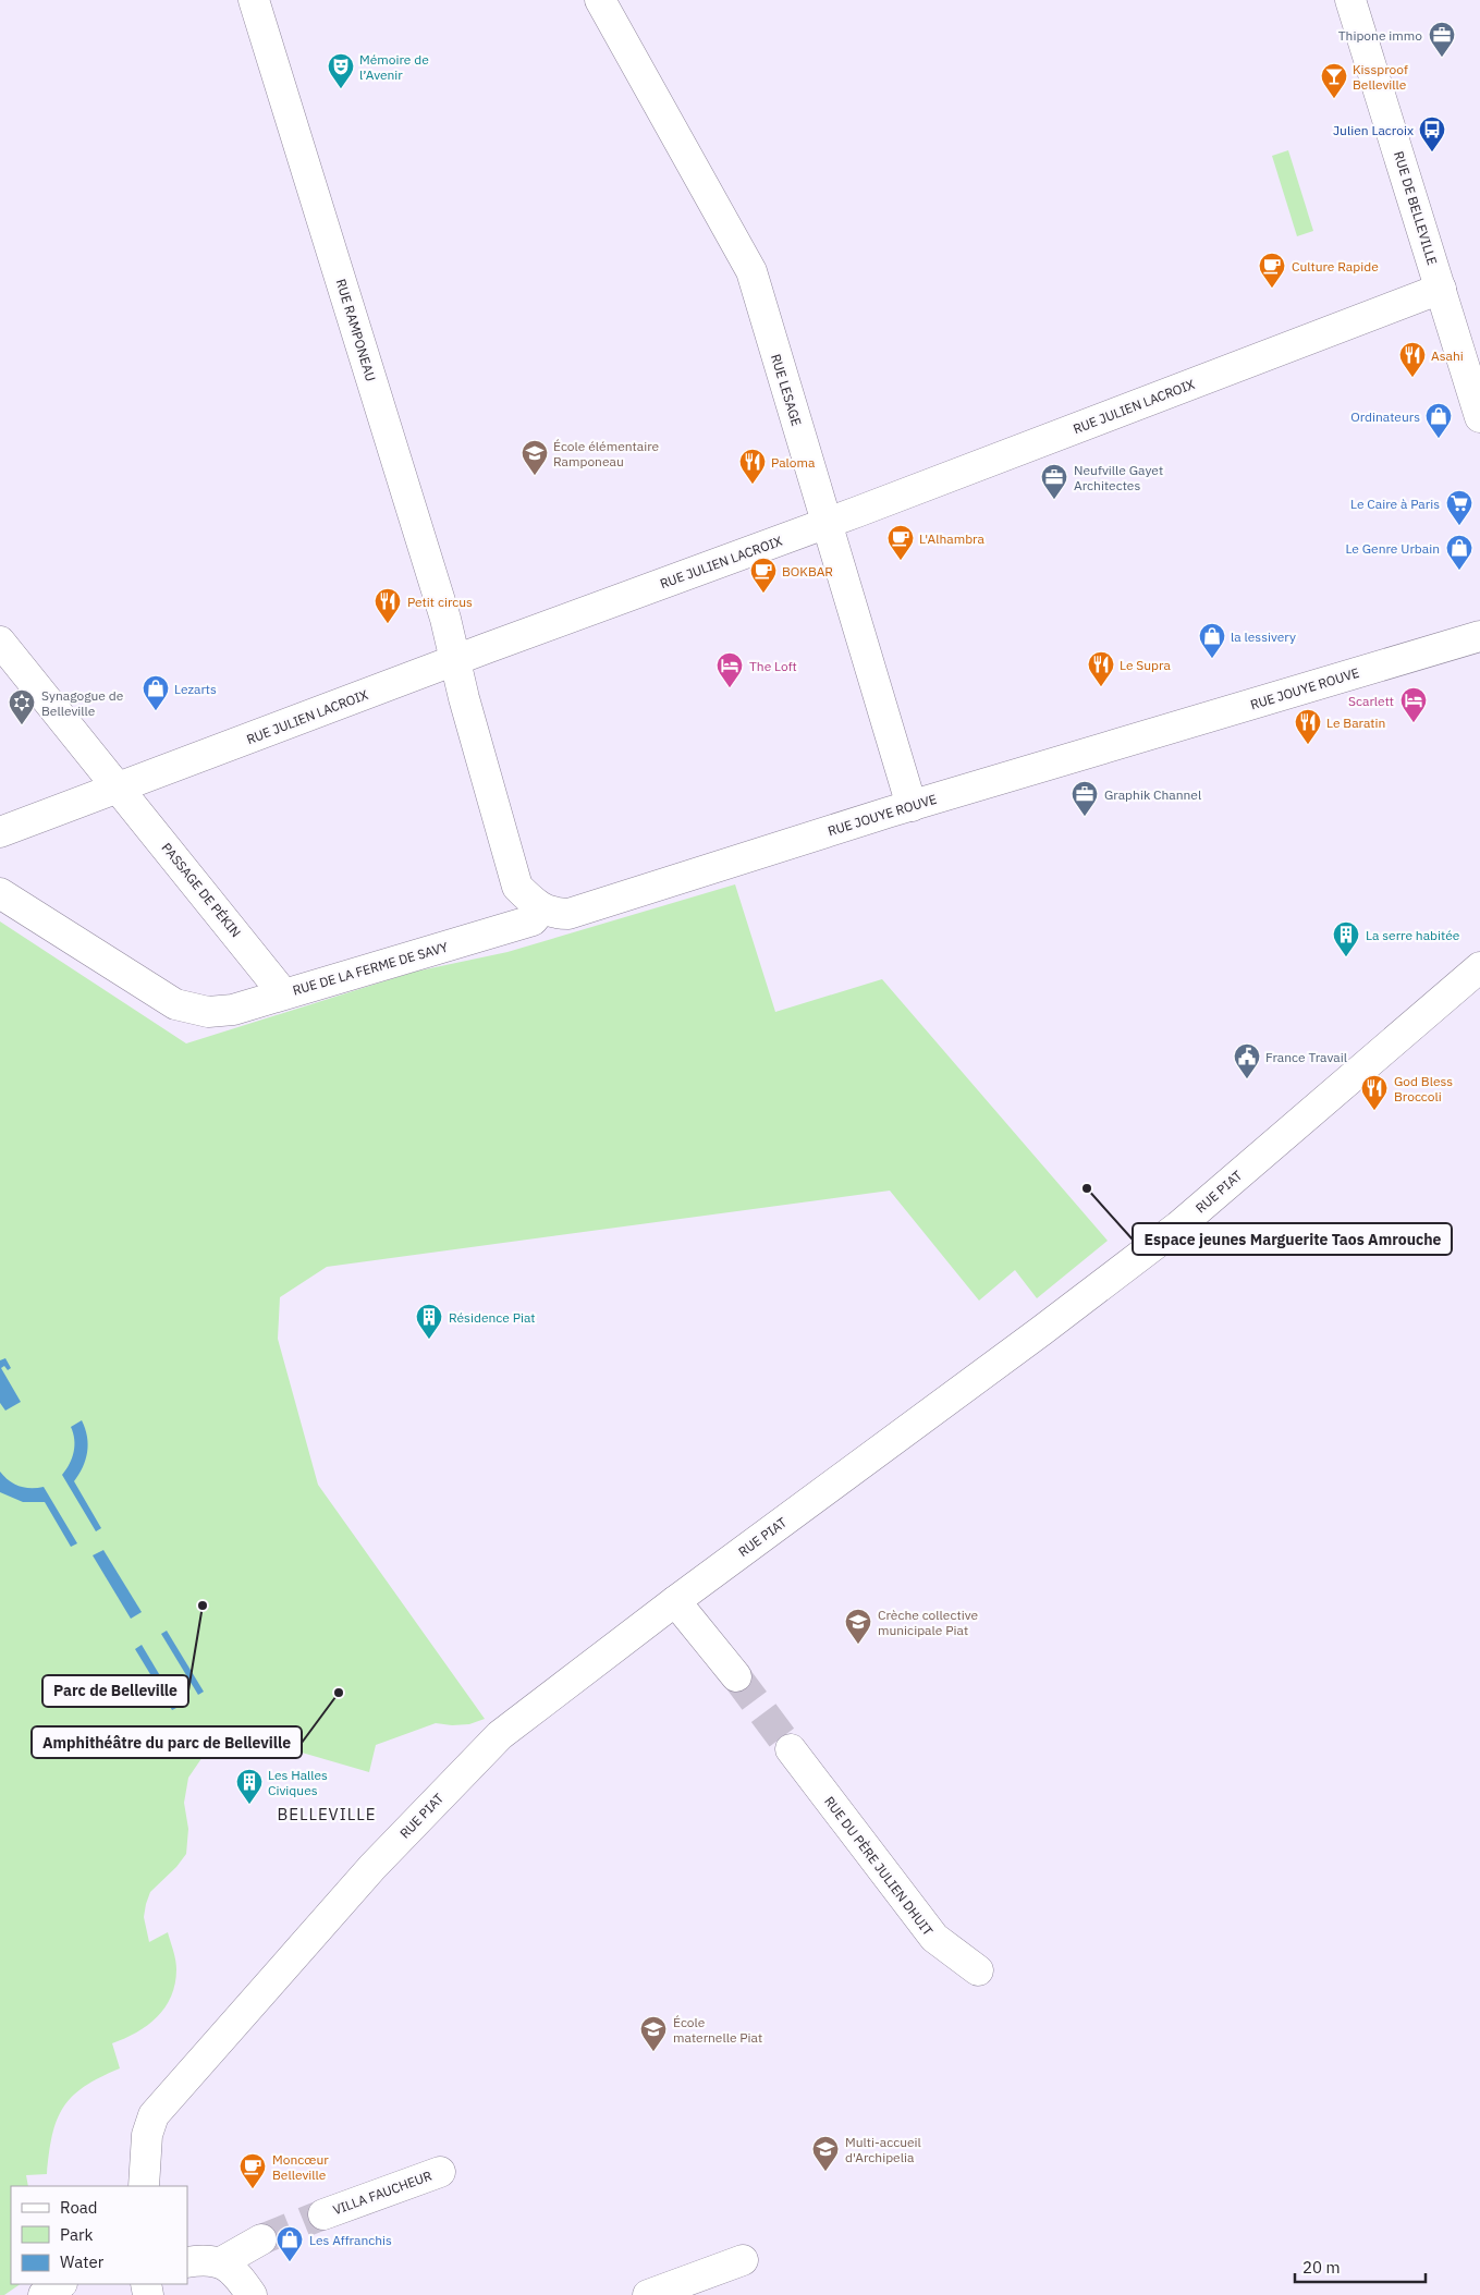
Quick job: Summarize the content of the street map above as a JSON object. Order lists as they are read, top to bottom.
{
  "streets": {
    "street": [
      "RUE DE BELLEVILLE",
      "RUE RAMPONEAU",
      "RUE LESAGE",
      "RUE JULIEN LACROIX",
      "RUE JOUYE ROUVE",
      "PASSAGE DE PÉKIN",
      "RUE DE LA FERME DE SAVY",
      "RUE PIAT",
      "RUE DU PÈRE JULIEN DHUIT",
      "VILLA FAUCHEUR"
    ]
  },
  "crossings": [
    ["RUE DE BELLEVILLE", "RUE JULIEN LACROIX"],
    ["RUE RAMPONEAU", "RUE JULIEN LACROIX"],
    ["RUE LESAGE", "RUE JULIEN LACROIX"],
    ["RUE LESAGE", "RUE JOUYE ROUVE"],
    ["RUE JULIEN LACROIX", "PASSAGE DE PÉKIN"],
    ["RUE JOUYE ROUVE", "RUE DE LA FERME DE SAVY"],
    ["PASSAGE DE PÉKIN", "RUE DE LA FERME DE SAVY"]
  ],
  "districts": ["BELLEVILLE"],
  "places": {
    "office": ["Thipone immo", "Neufville Gayet Architectes", "Graphik Channel"],
    "theatre": ["Mémoire de l’Avenir"],
    "bar": ["Kissproof Belleville"],
    "bus stop": ["Julien Lacroix"],
    "cafe": [
      "Culture Rapide",
      "L'Alhambra",
      "BOKBAR",
      "Moncœur Belleville"
    ],
    "restaurant": [
      "Asahi",
      "Paloma",
      "Petit circus",
      "Le Supra",
      "Le Baratin",
      "God Bless Broccoli"
    ],
    "shop": [
      "Ordinateurs",
      "Le Genre Urbain",
      "la lessivery",
      "Lezarts",
      "Les Affranchis"
    ],
    "school or university": [
      "École élémentaire Ramponeau",
      "Crèche collective municipale Piat",
      "École maternelle Piat",
      "Multi-accueil d'Archipelia"
    ],
    "supermarket": ["Le Caire à Paris"],
    "hotel": ["The Loft", "Scarlett"],
    "synagogue": ["Synagogue de Belleville"],
    "building": ["La serre habitée", "Résidence Piat", "Les Halles Civiques"],
    "public building": ["France Travail"],
    "other": ["Espace jeunes Marguerite Taos Amrouche", "Parc de Belleville", "Amphithéâtre du parc de Belleville"]
  },
  "legend": ["Road", "Park", "Water"],
  "scale_bar": "20 m"
}
